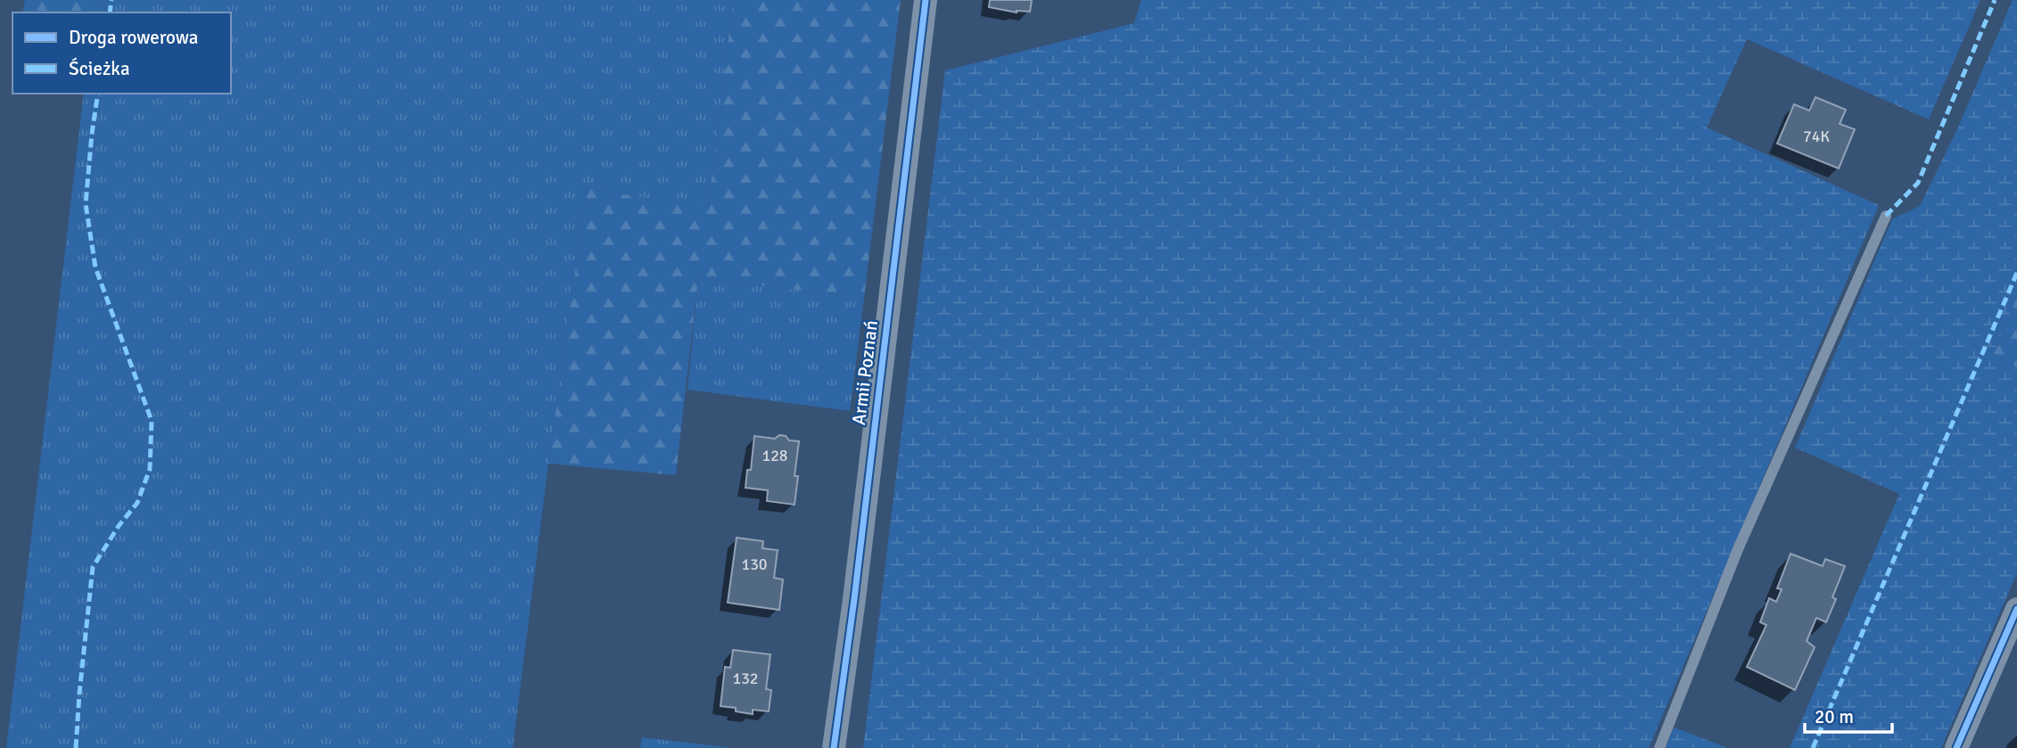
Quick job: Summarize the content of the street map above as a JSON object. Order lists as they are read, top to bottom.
{
  "streets": {
    "street": ["Armii Poznań"]
  },
  "house_numbers": [
    "74K",
    "128",
    "130",
    "132"
  ],
  "legend": ["Droga rowerowa", "Ścieżka"],
  "scale_bar": "20 m"
}
